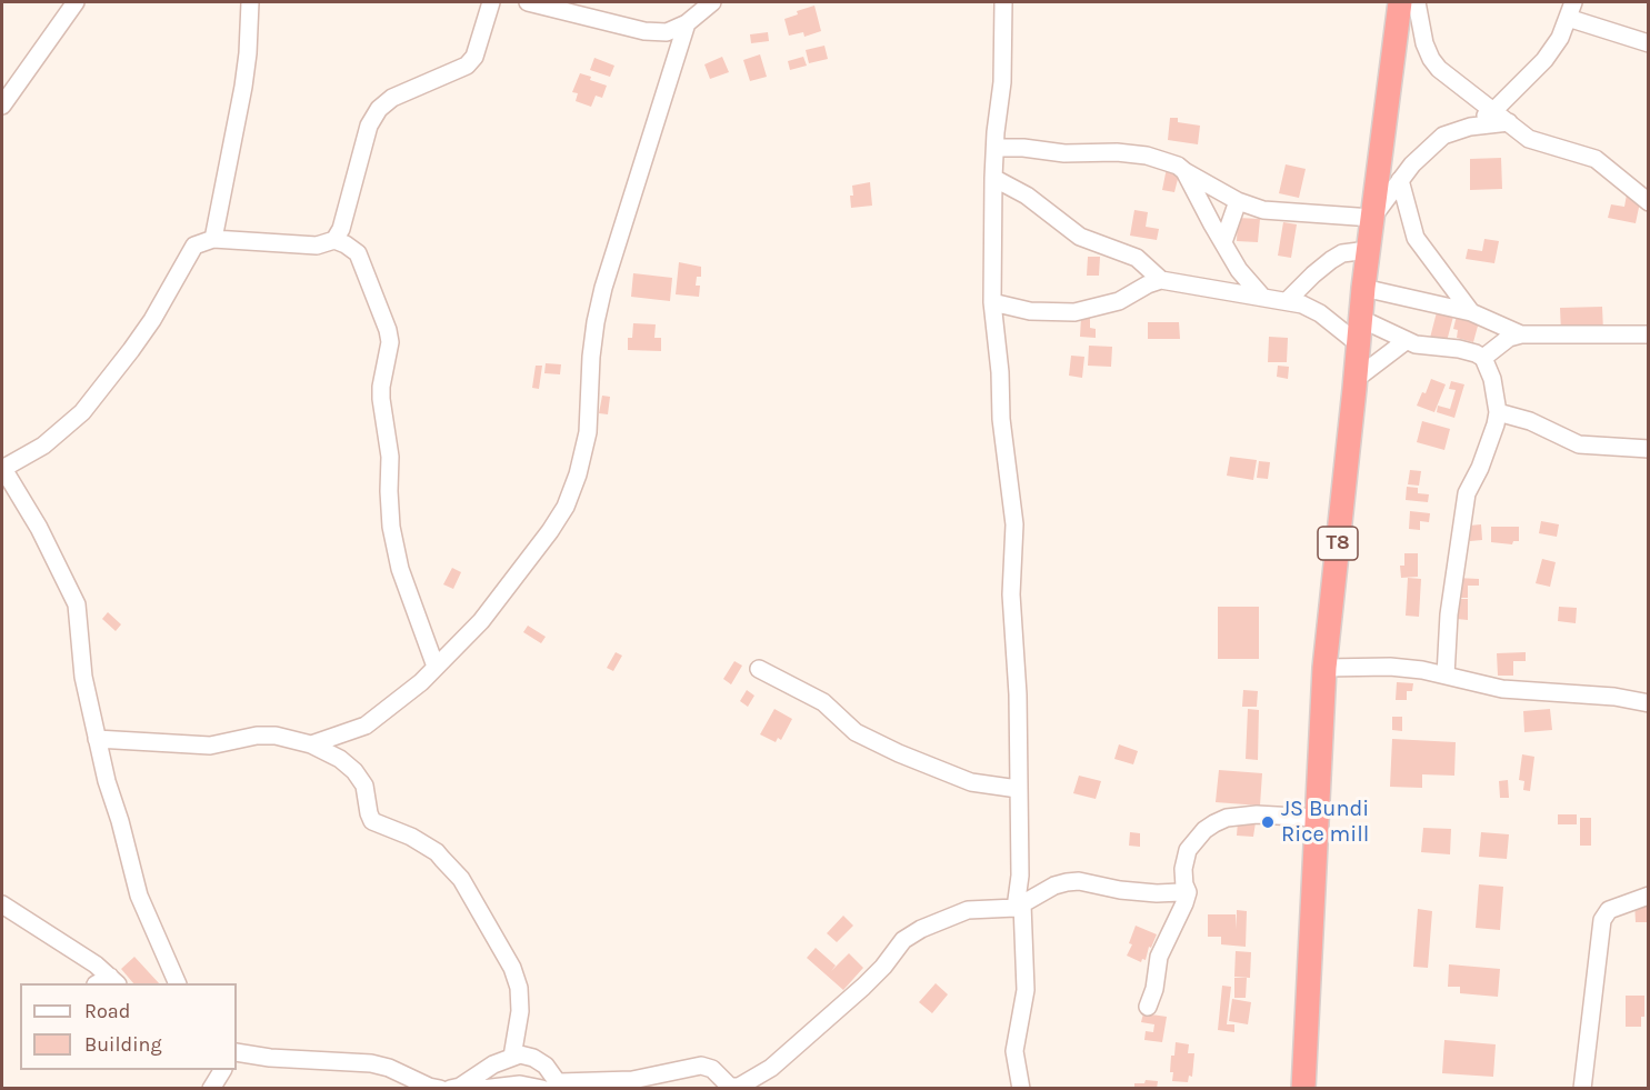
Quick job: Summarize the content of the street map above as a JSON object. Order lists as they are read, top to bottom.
{
  "streets": {
    "highway": ["T8"]
  },
  "places": ["JS Bundi Rice mill"],
  "legend": ["Road", "Building"]
}
